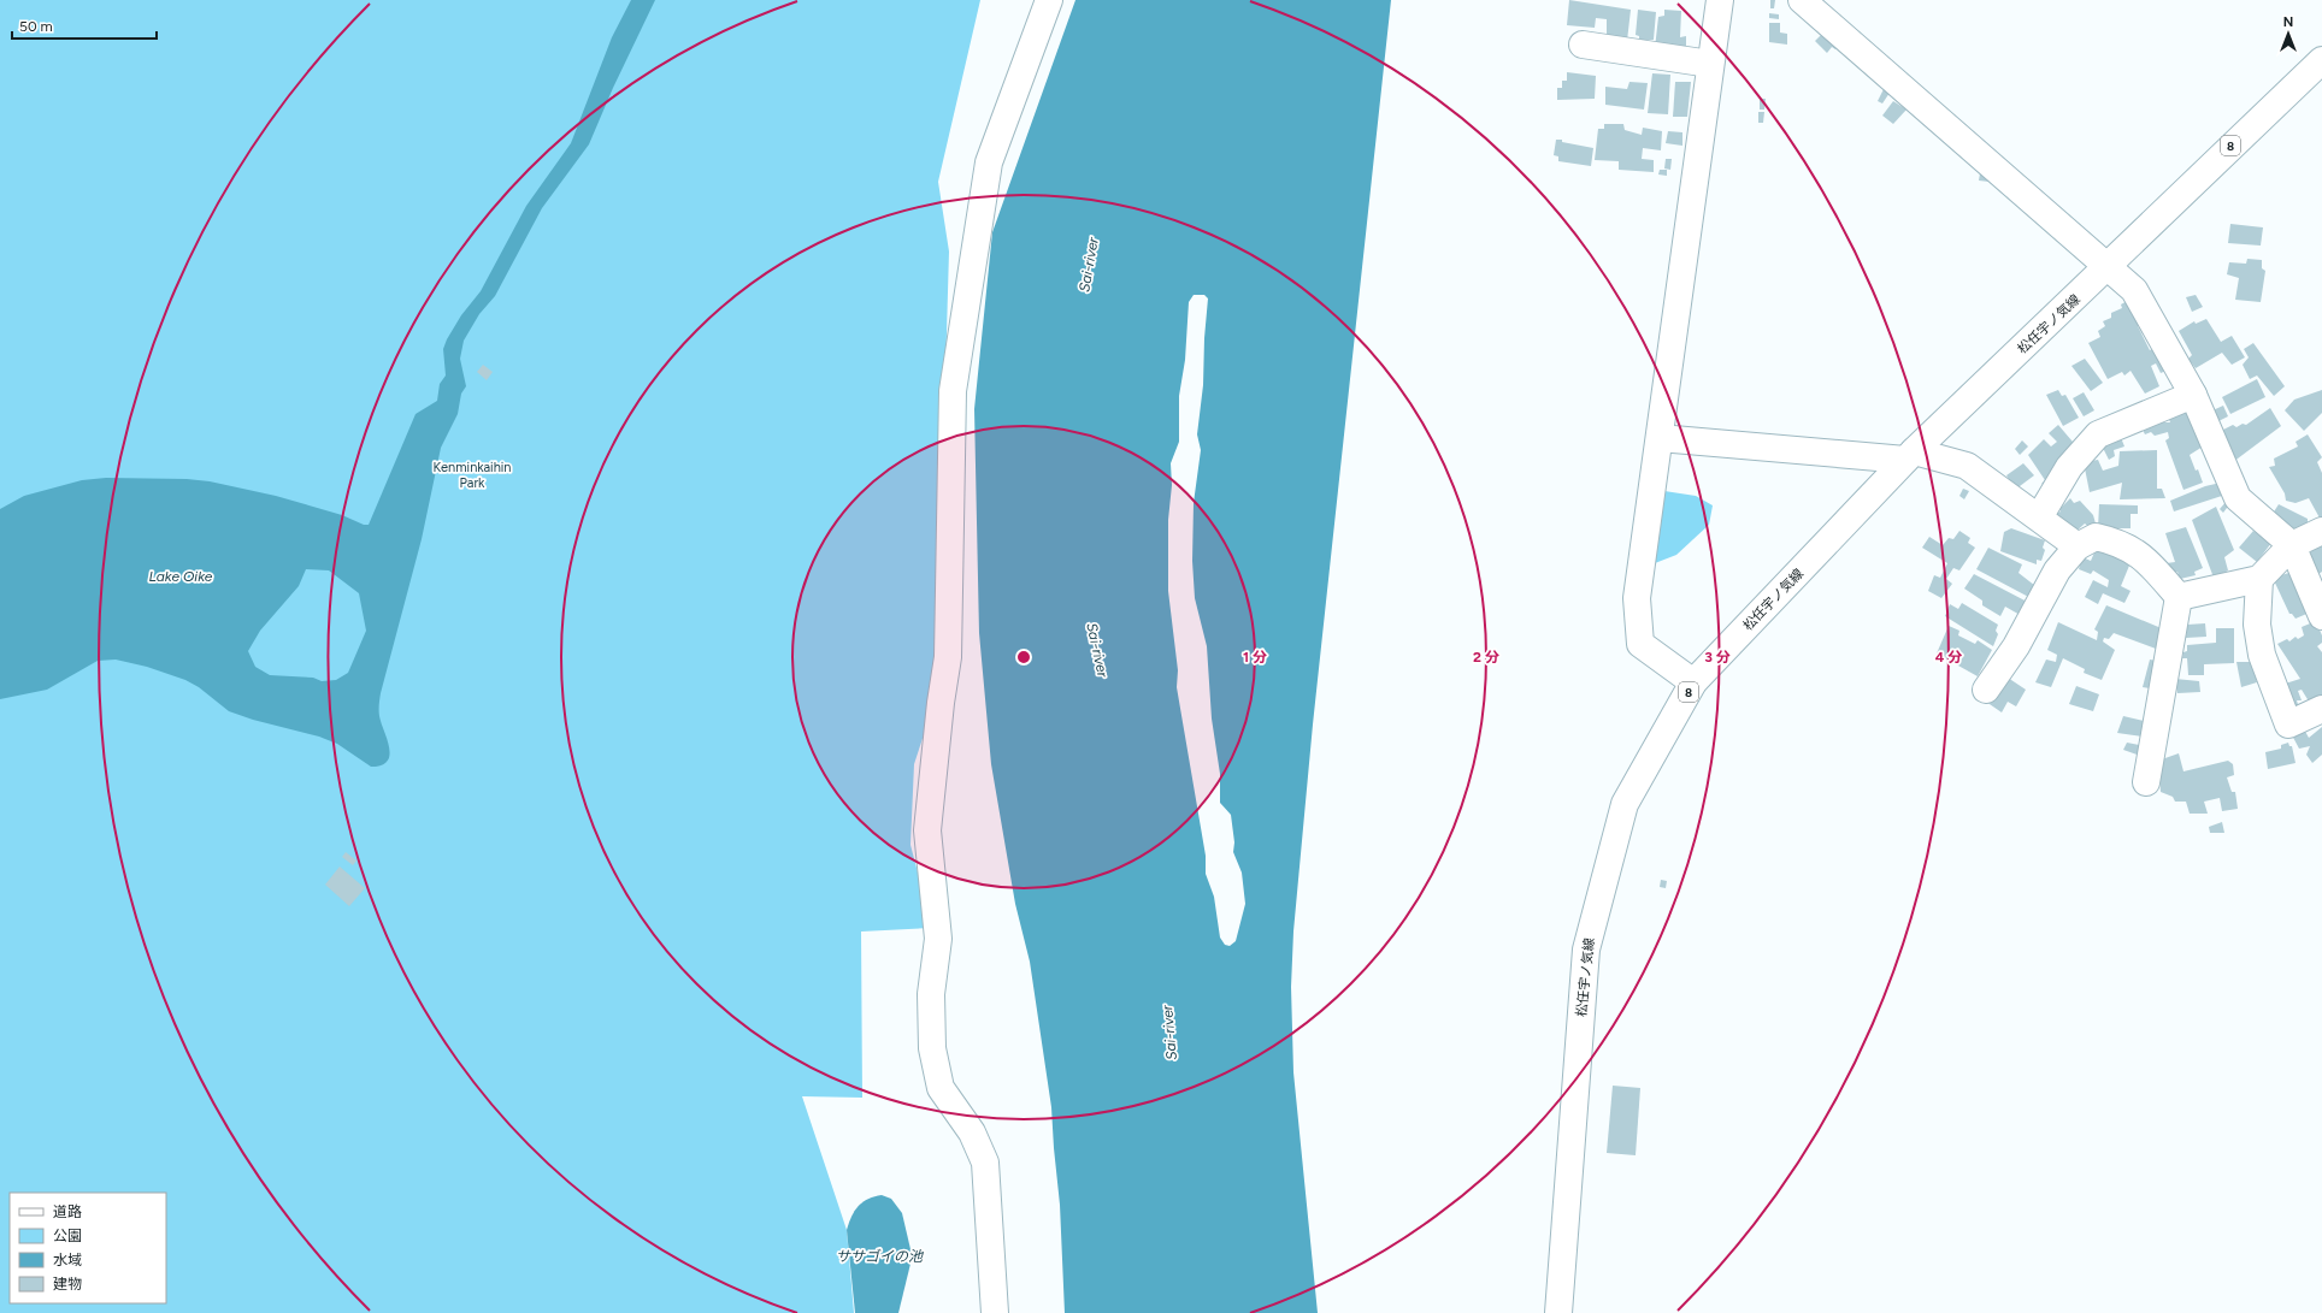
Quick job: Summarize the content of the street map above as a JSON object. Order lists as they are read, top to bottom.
{
  "streets": {
    "street": ["8", "松任宇ノ気線"]
  },
  "water": ["Sai-river", "Lake Oike", "ササゴイの池"],
  "parks": ["Kenminkaihin Park"],
  "legend": [
    "道路",
    "公園",
    "水域",
    "建物"
  ],
  "scale_bar": "50 m",
  "north": "top",
  "rings": [
    "1 分",
    "2 分",
    "3 分",
    "4 分"
  ]
}
